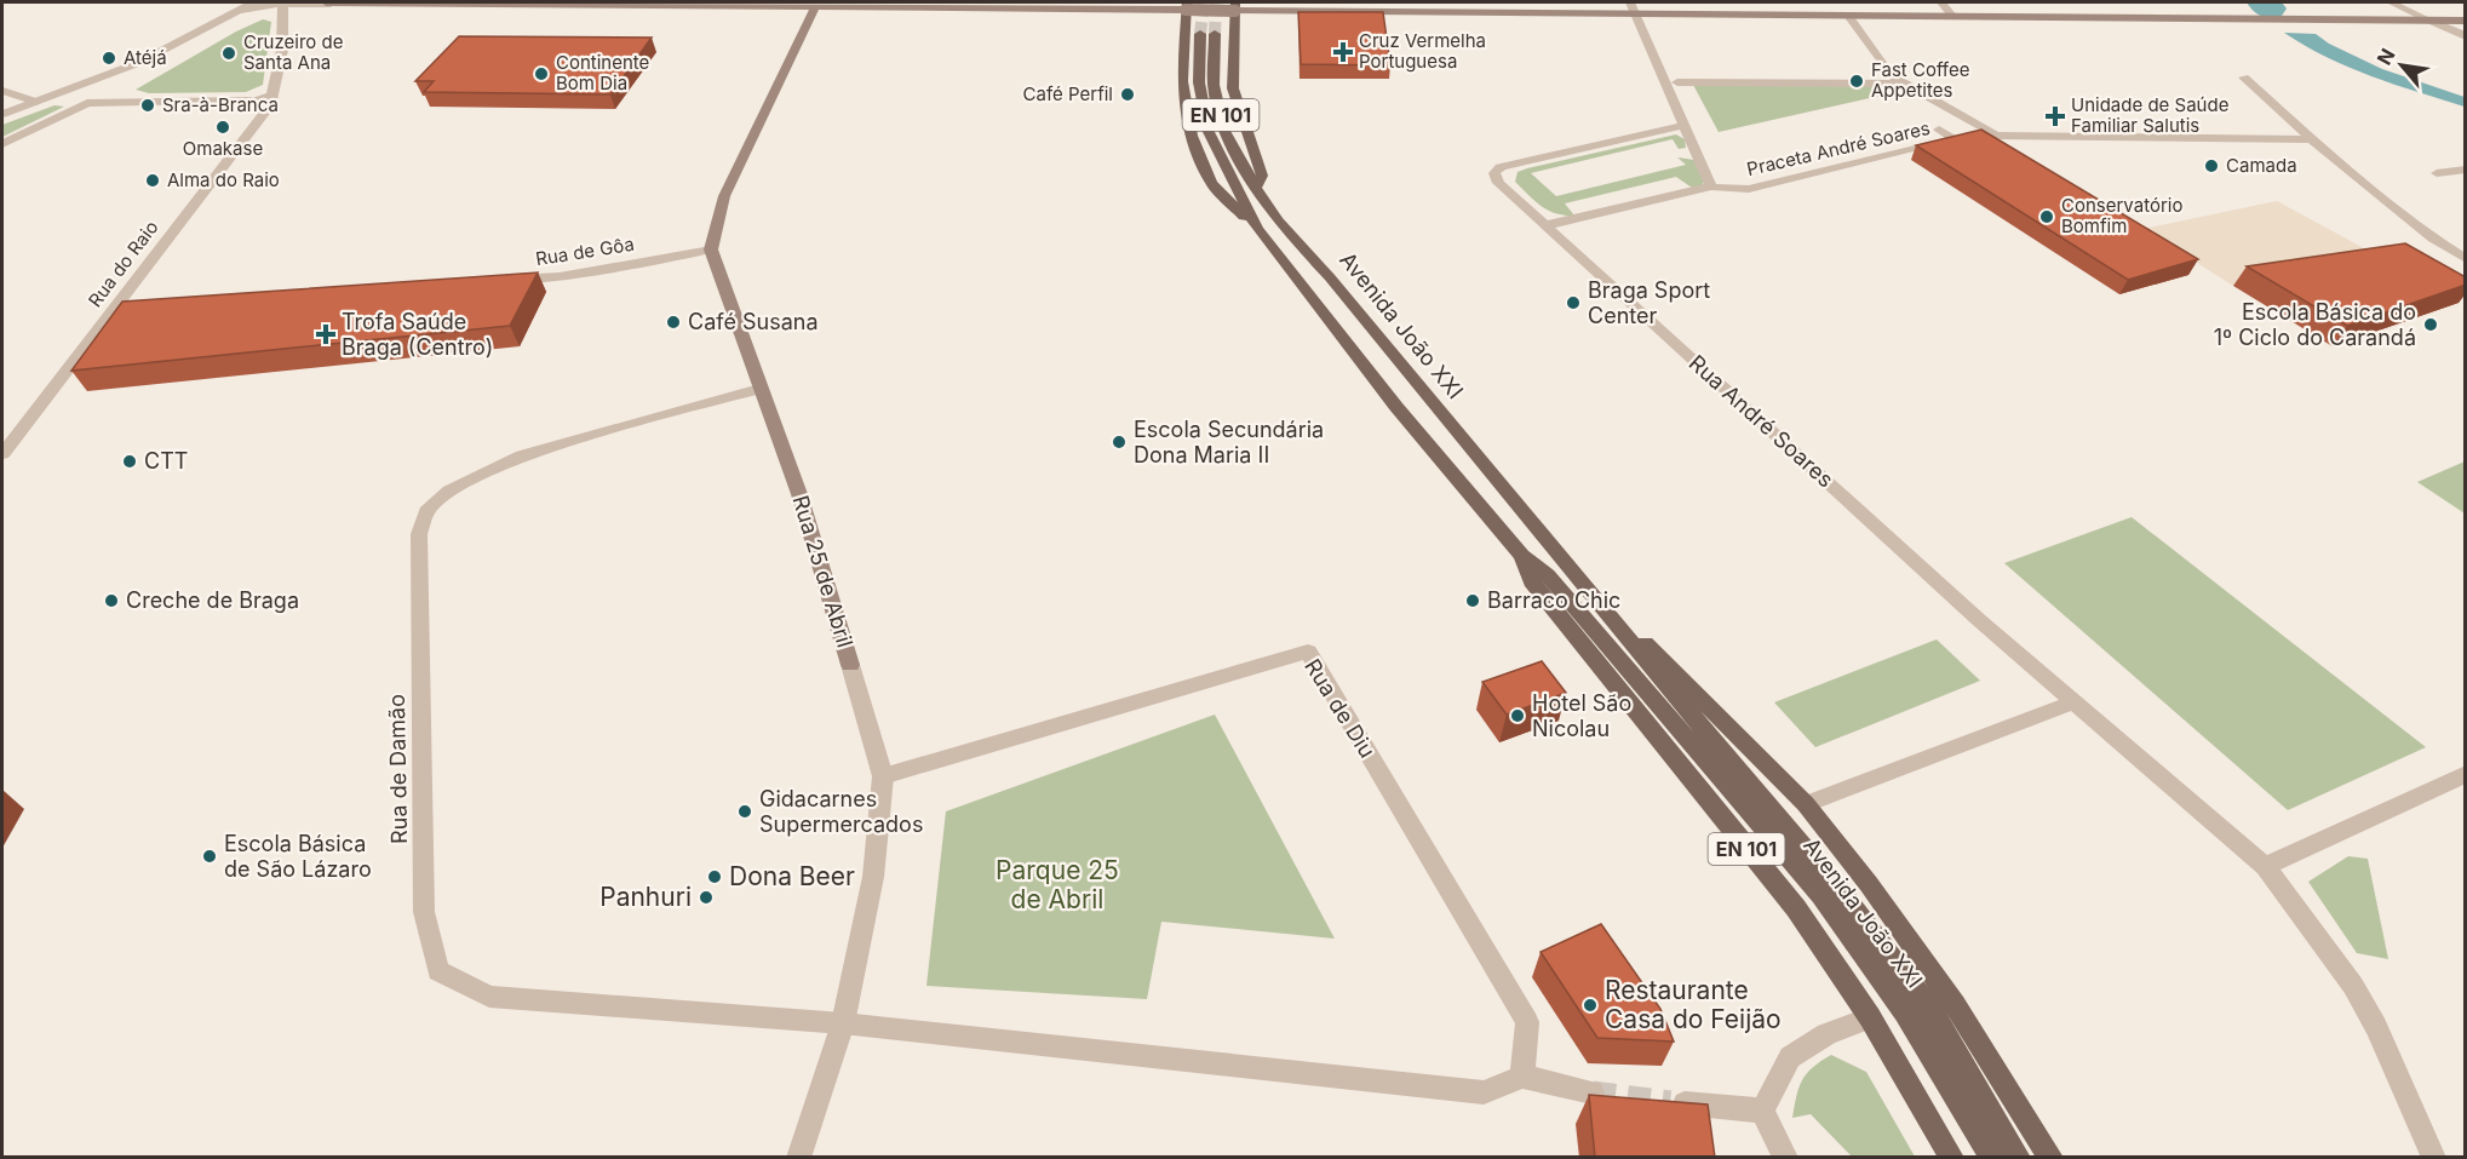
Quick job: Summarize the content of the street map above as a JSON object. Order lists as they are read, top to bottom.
{
  "streets": {
    "main road": ["EN 101", "Avenida João XXI", "Rua 25 de Abril"],
    "street": [
      "Praceta André Soares",
      "Rua de Gôa",
      "Rua do Raio",
      "Rua André Soares",
      "Rua de Diu",
      "Rua de Damão"
    ]
  },
  "crossings": [
    ["Praceta André Soares", "Rua André Soares"],
    ["Rua de Gôa", "Rua 25 de Abril"],
    ["Rua 25 de Abril", "Rua de Diu"],
    ["Rua 25 de Abril", "Rua de Damão"]
  ],
  "parks": ["Parque 25 de Abril"],
  "places": {
    "health": ["Cruz Vermelha Portuguesa", "Unidade de Saúde Familiar Salutis", "Trofa Saúde Braga (Centro)"],
    "other": [
      "Cruzeiro de Santa Ana",
      "Atéjá",
      "Continente Bom Dia",
      "Fast Coffee Appetites",
      "Café Perfil",
      "Sra-à-Branca",
      "Omakase",
      "Camada",
      "Alma do Raio",
      "Conservatório Bomfim",
      "Braga Sport Center",
      "Café Susana",
      "Escola Básica do 1º Ciclo do Carandá",
      "Escola Secundária Dona Maria II",
      "CTT",
      "Creche de Braga",
      "Barraco Chic",
      "Hotel São Nicolau",
      "Gidacarnes Supermercados",
      "Escola Básica de São Lázaro",
      "Dona Beer",
      "Panhuri",
      "Restaurante Casa do Feijão"
    ]
  },
  "north": "top left"
}
